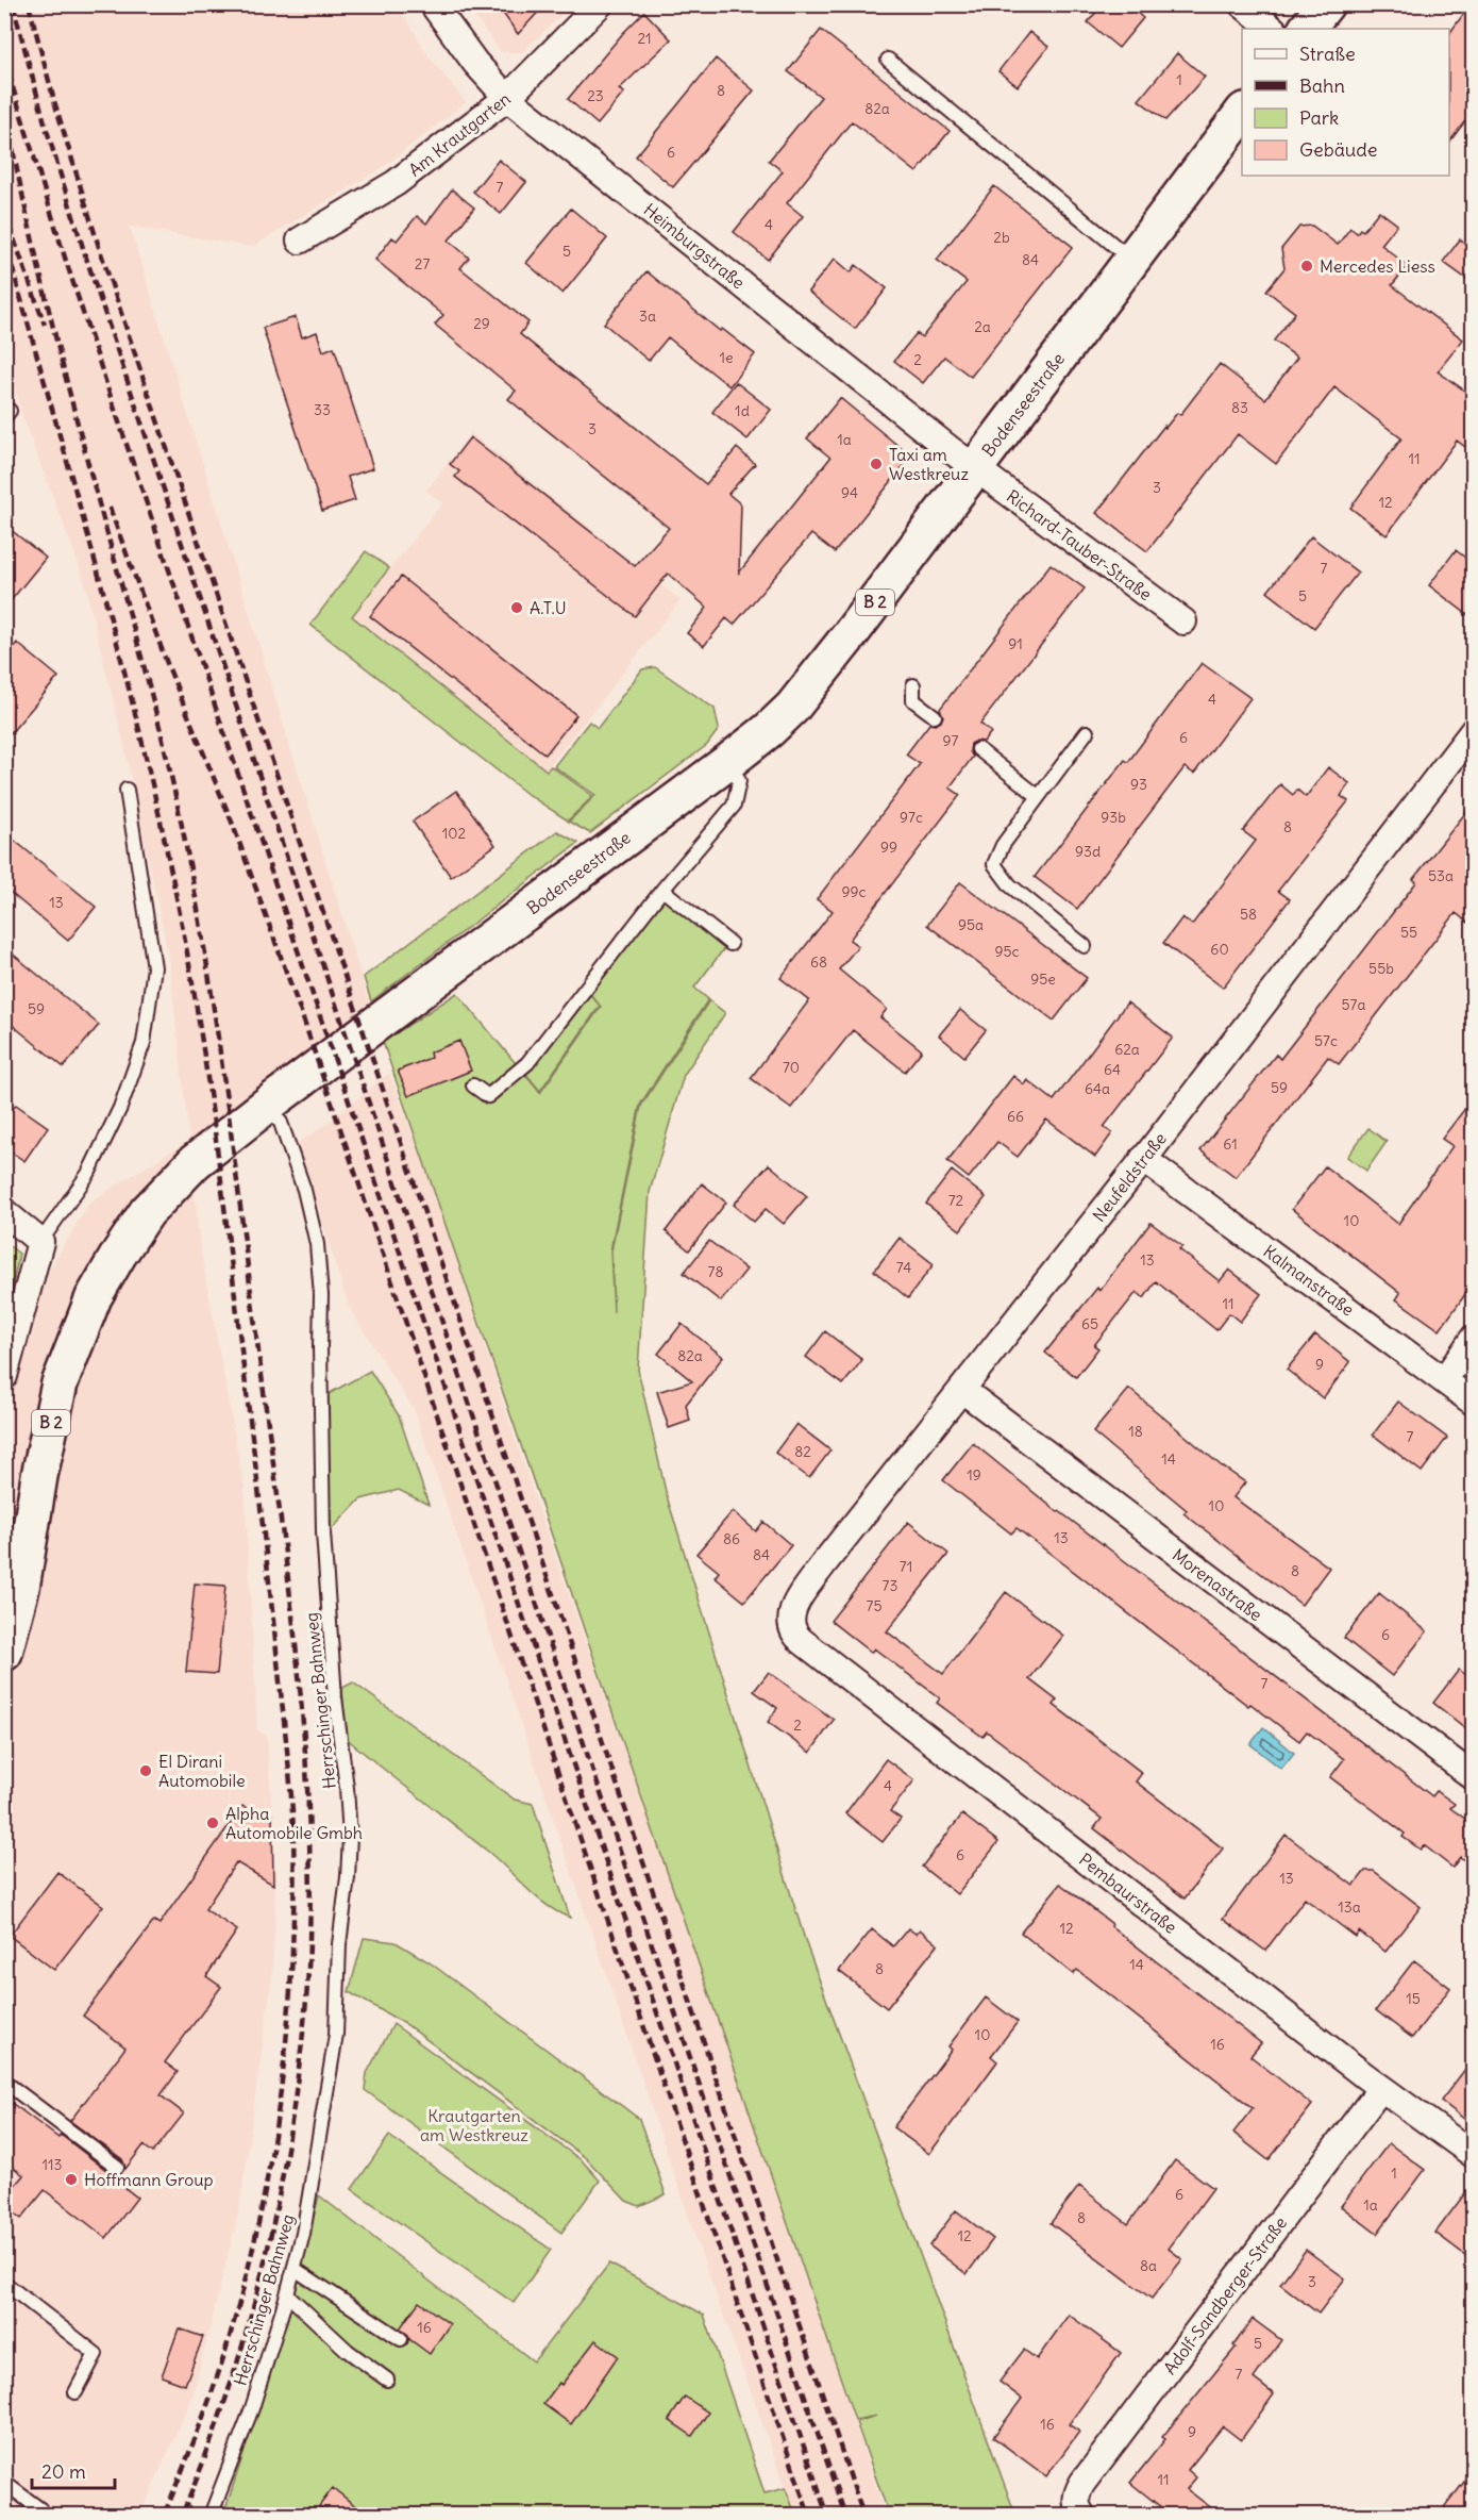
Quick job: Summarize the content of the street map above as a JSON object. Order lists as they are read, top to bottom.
{
  "streets": {
    "main road": ["Bodenseestraße", "B 2"],
    "street": [
      "Am Krautgarten",
      "Heimburgstraße",
      "Richard-Tauber-Straße",
      "Neufeldstraße",
      "Kalmanstraße",
      "Morenastraße",
      "Pembaurstraße",
      "Adolf-Sandberger-Straße"
    ],
    "lane": ["Herrschinger Bahnweg"]
  },
  "crossings": [
    ["Am Krautgarten", "Heimburgstraße"],
    ["Heimburgstraße", "Bodenseestraße"],
    ["Heimburgstraße", "Richard-Tauber-Straße"],
    ["Bodenseestraße", "Richard-Tauber-Straße"],
    ["Bodenseestraße", "Herrschinger Bahnweg"],
    ["Neufeldstraße", "Kalmanstraße"],
    ["Neufeldstraße", "Morenastraße"],
    ["Neufeldstraße", "Pembaurstraße"],
    ["Pembaurstraße", "Adolf-Sandberger-Straße"]
  ],
  "parks": ["Krautgarten am Westkreuz"],
  "places": [
    "Mercedes Liess",
    "Taxi am Westkreuz",
    "A.T.U",
    "El Dirani Automobile",
    "Alpha Automobile Gmbh",
    "Hoffmann Group"
  ],
  "house_numbers": [
    "21",
    "1",
    "8",
    "23",
    "82a",
    "6",
    "7",
    "4",
    "2b",
    "5",
    "84",
    "27",
    "3a",
    "29",
    "2a",
    "1e",
    "2",
    "83",
    "33",
    "1d",
    "3",
    "1a",
    "11",
    "3",
    "94",
    "12",
    "7",
    "5",
    "91",
    "4",
    "6",
    "97",
    "93",
    "97c",
    "93b",
    "8",
    "102",
    "99",
    "93d",
    "53a",
    "99c",
    "13",
    "58",
    "95a",
    "55",
    "60",
    "95c",
    "68",
    "55b",
    "95e",
    "57a",
    "59",
    "57c",
    "62a",
    "70",
    "64",
    "59",
    "64a",
    "66",
    "61",
    "72",
    "10",
    "13",
    "74",
    "78",
    "11",
    "65",
    "82a",
    "9",
    "18",
    "7",
    "82",
    "14",
    "19",
    "10",
    "13",
    "86",
    "84",
    "71",
    "8",
    "73",
    "75",
    "6",
    "7",
    "2",
    "4",
    "6",
    "13",
    "13a",
    "12",
    "14",
    "8",
    "15",
    "10",
    "16",
    "113",
    "1",
    "6",
    "1a",
    "8",
    "12",
    "8a",
    "3",
    "16",
    "5",
    "7",
    "16",
    "9",
    "11"
  ],
  "legend": [
    "Straße",
    "Bahn",
    "Park",
    "Gebäude"
  ],
  "scale_bar": "20 m"
}
